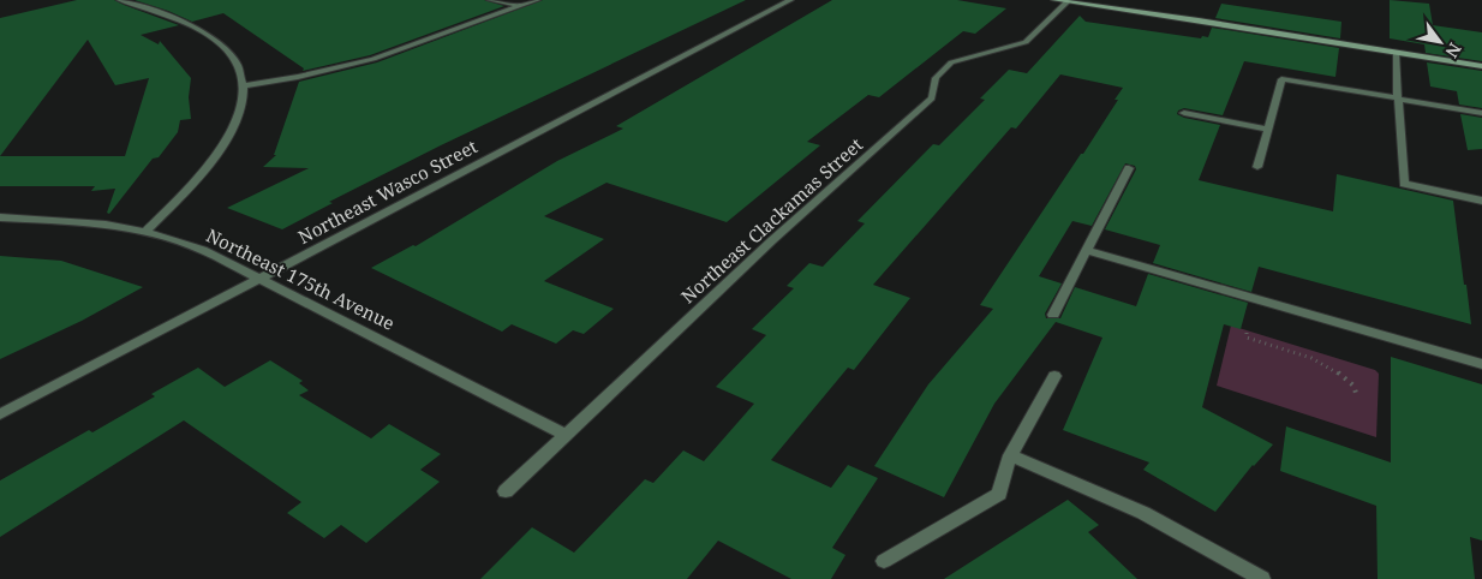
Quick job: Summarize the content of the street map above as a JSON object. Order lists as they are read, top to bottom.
{
  "streets": {
    "street": ["Northeast Wasco Street", "Northeast Clackamas Street", "Northeast 175th Avenue"]
  },
  "crossings": [
    ["Northeast Wasco Street", "Northeast 175th Avenue"],
    ["Northeast Clackamas Street", "Northeast 175th Avenue"]
  ],
  "north": "bottom right"
}
